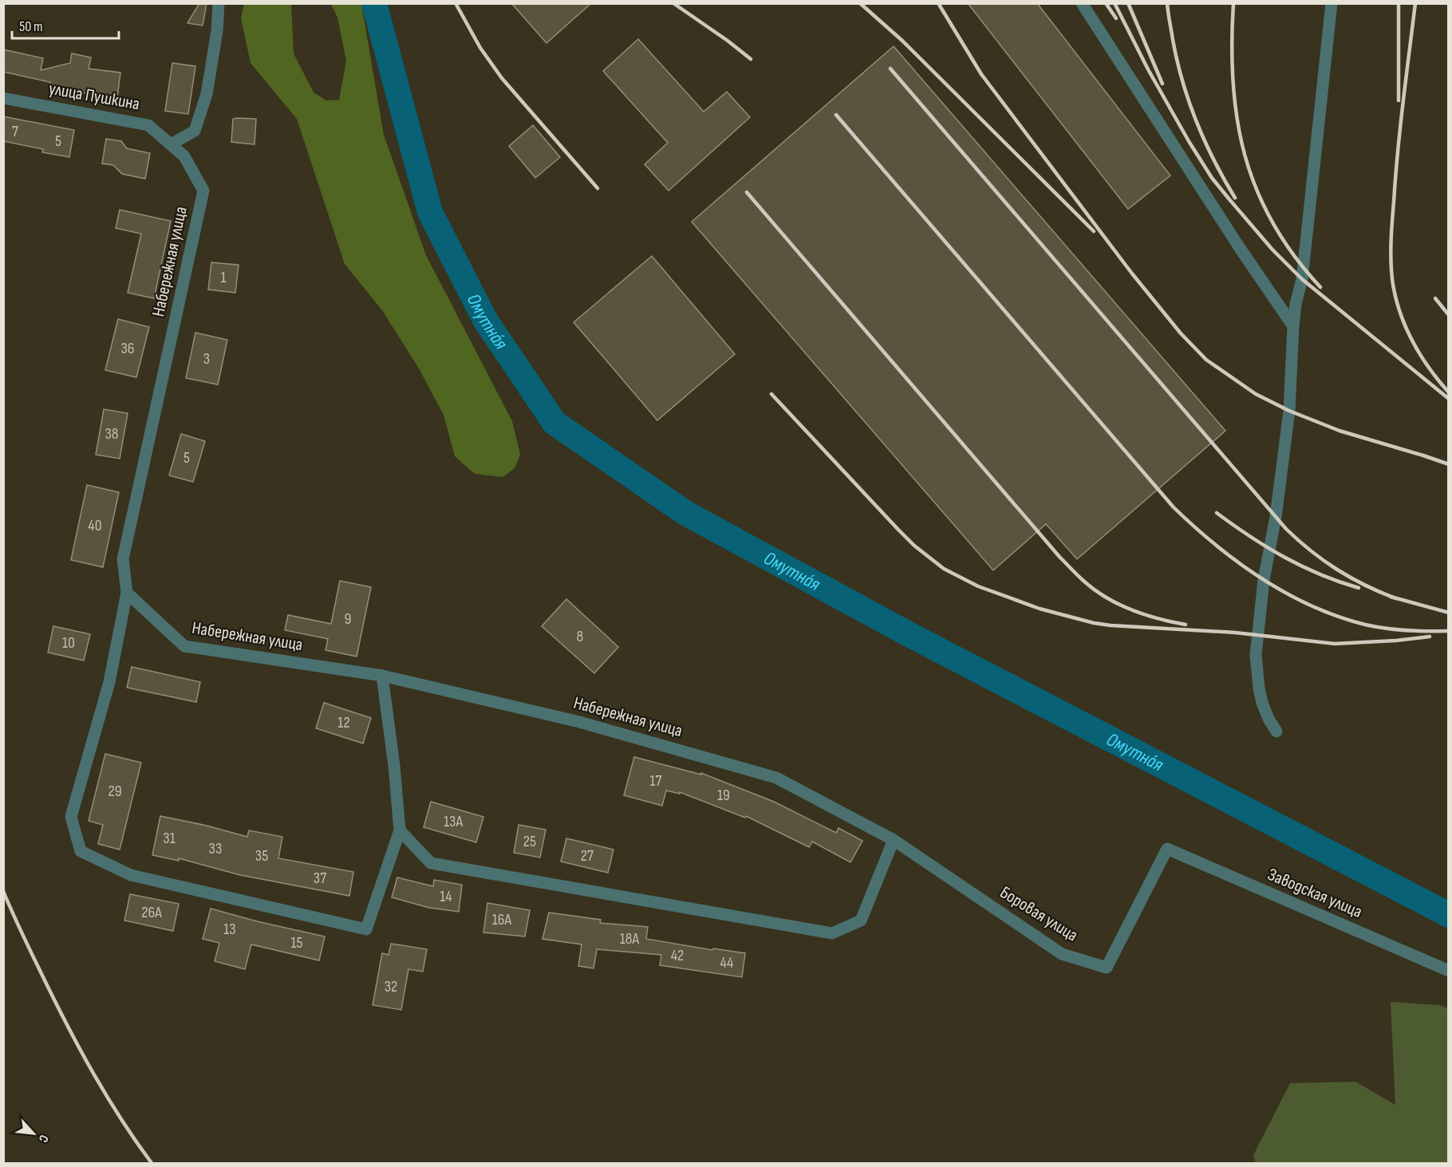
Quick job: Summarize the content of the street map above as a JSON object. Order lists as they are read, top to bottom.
{
  "streets": {
    "street": [
      "улица Пушкина",
      "Набережная улица",
      "Заводская улица",
      "Боровая улица"
    ]
  },
  "crossings": [
    ["улица Пушкина", "Набережная улица"],
    ["Набережная улица", "Боровая улица"],
    ["Заводская улица", "Боровая улица"]
  ],
  "water": ["Омутна́я"],
  "house_numbers": [
    "7",
    "5",
    "1",
    "36",
    "3",
    "38",
    "5",
    "40",
    "9",
    "8",
    "10",
    "12",
    "17",
    "29",
    "19",
    "13А",
    "31",
    "25",
    "33",
    "35",
    "27",
    "37",
    "14",
    "26А",
    "16А",
    "13",
    "18А",
    "15",
    "42",
    "44",
    "32"
  ],
  "scale_bar": "50 m",
  "north": "bottom right"
}
